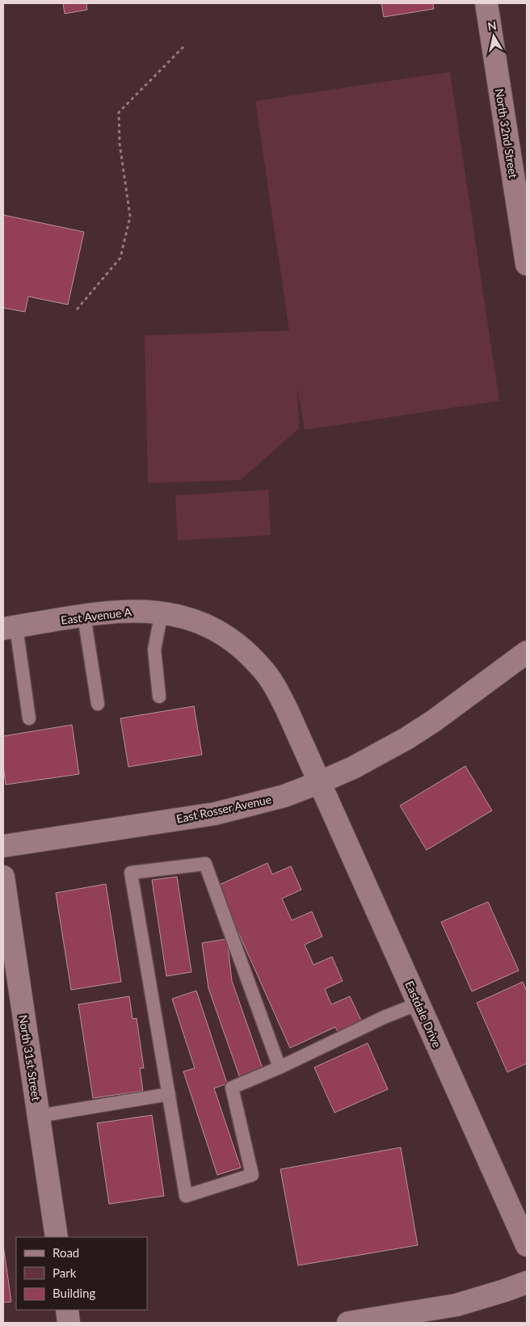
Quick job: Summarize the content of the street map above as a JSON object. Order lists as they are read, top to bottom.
{
  "streets": {
    "street": [
      "North 32nd Street",
      "East Avenue A",
      "East Rosser Avenue",
      "Eastdale Drive",
      "North 31st Street"
    ]
  },
  "crossings": [
    ["East Avenue A", "East Rosser Avenue"],
    ["East Avenue A", "Eastdale Drive"],
    ["East Rosser Avenue", "Eastdale Drive"]
  ],
  "legend": ["Road", "Park", "Building"],
  "north": "top"
}
